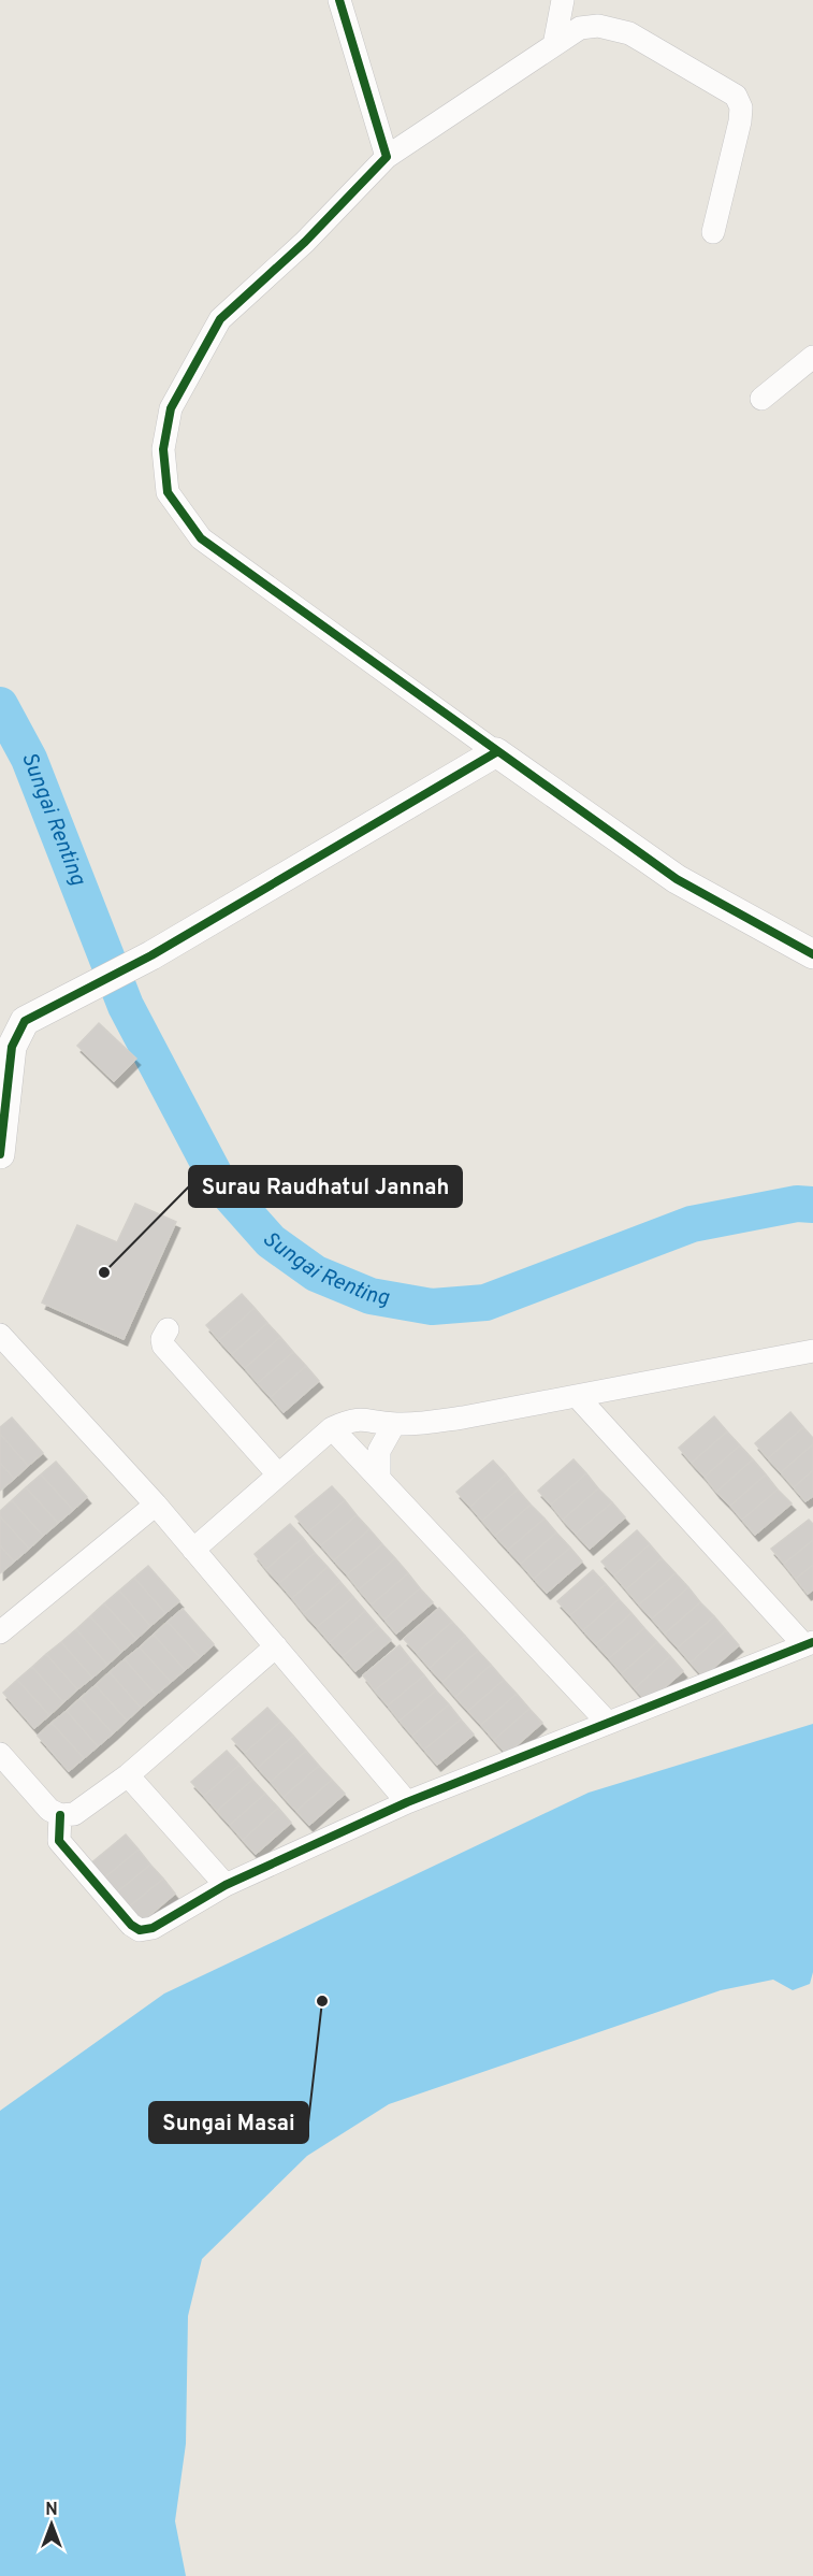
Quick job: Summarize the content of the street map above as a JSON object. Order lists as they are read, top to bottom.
{
  "water": ["Sungai Renting"],
  "places": ["Surau Raudhatul Jannah", "Sungai Masai"],
  "north": "top"
}
